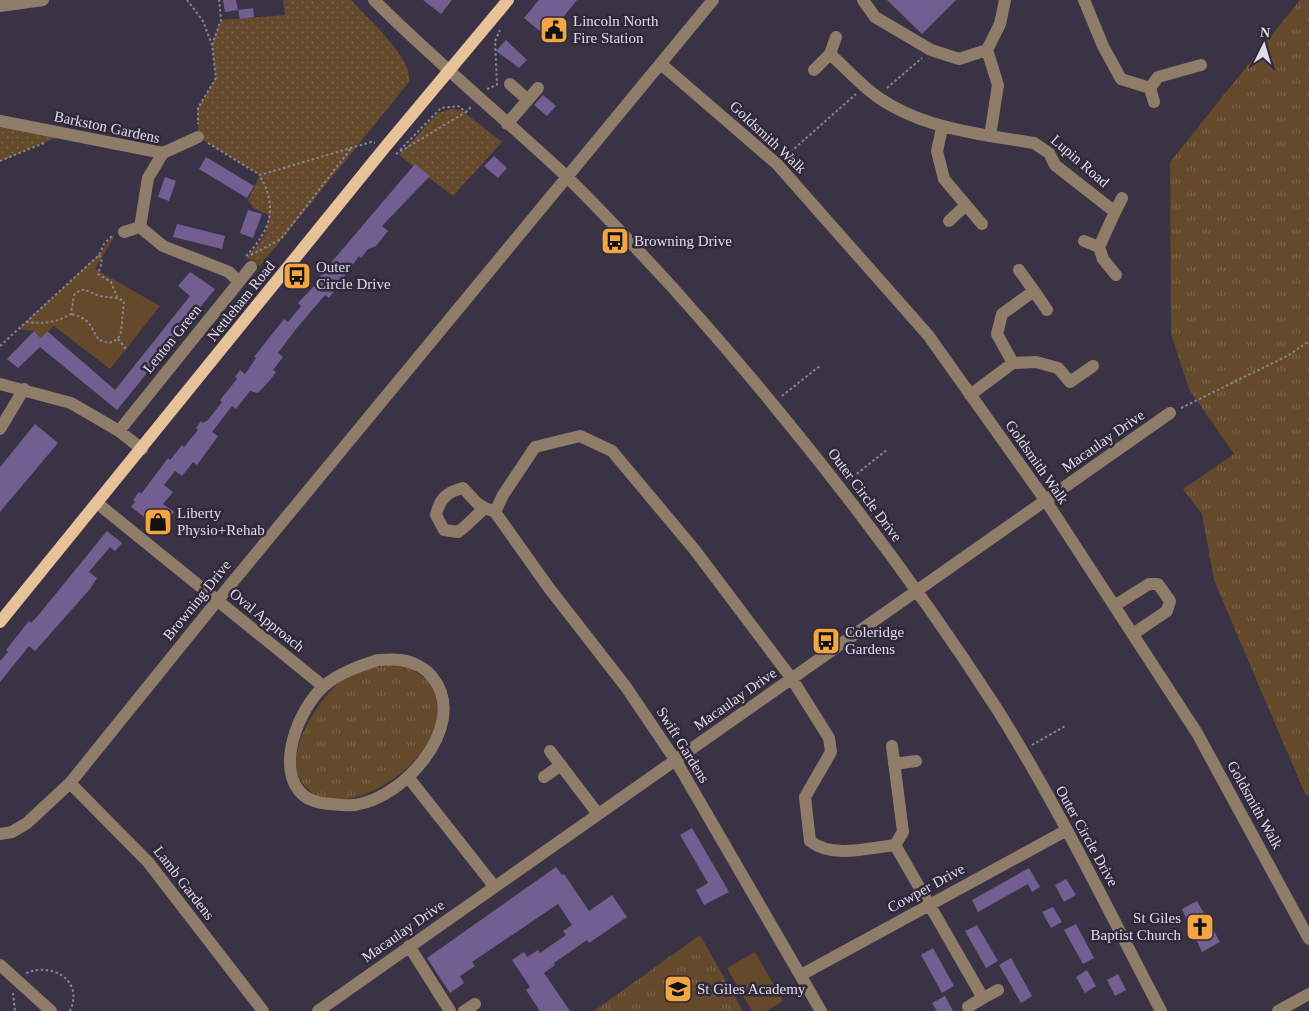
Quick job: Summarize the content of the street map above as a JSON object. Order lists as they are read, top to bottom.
{
  "streets": {
    "main road": ["Nettleham Road"],
    "street": [
      "Barkston Gardens",
      "Goldsmith Walk",
      "Lupin Road",
      "Lenton Green",
      "Macaulay Drive",
      "Outer Circle Drive",
      "Browning Drive",
      "Oval Approach",
      "Swift Gardens",
      "Lamb Gardens",
      "Cowper Drive"
    ]
  },
  "crossings": [
    ["Goldsmith Walk", "Macaulay Drive"],
    ["Goldsmith Walk", "Browning Drive"],
    ["Nettleham Road", "Outer Circle Drive"],
    ["Nettleham Road", "Oval Approach"],
    ["Macaulay Drive", "Outer Circle Drive"],
    ["Macaulay Drive", "Swift Gardens"],
    ["Outer Circle Drive", "Browning Drive"],
    ["Outer Circle Drive", "Cowper Drive"],
    ["Browning Drive", "Oval Approach"],
    ["Browning Drive", "Lamb Gardens"],
    ["Swift Gardens", "Cowper Drive"]
  ],
  "places": {
    "public building": ["Lincoln North Fire Station"],
    "bus stop": ["Browning Drive", "Outer Circle Drive", "Coleridge Gardens"],
    "shop": ["Liberty Physio+Rehab"],
    "church": ["St Giles Baptist Church"],
    "school or university": ["St Giles Academy"]
  },
  "north": "top"
}
